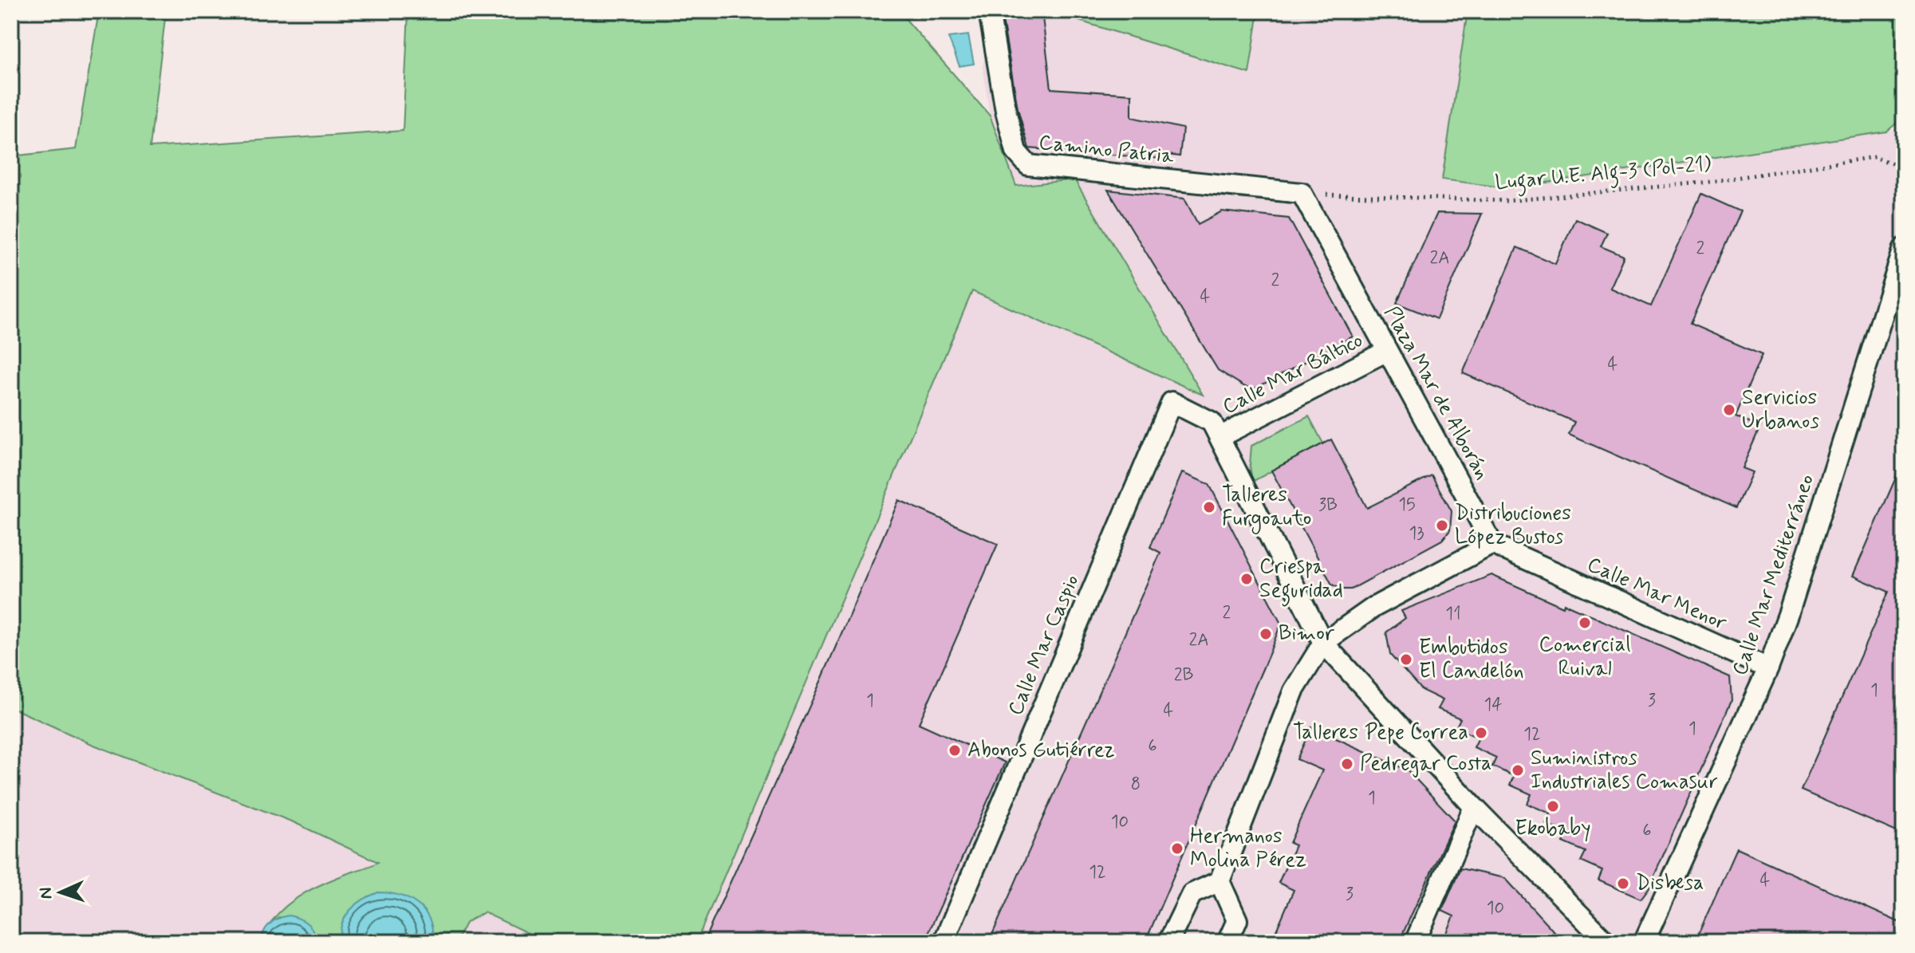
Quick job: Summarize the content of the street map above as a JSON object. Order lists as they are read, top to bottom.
{
  "streets": {
    "street": [
      "Camino Patria",
      "Calle Mar Báltico",
      "Plaza Mar de Alborán",
      "Calle Mar Mediterráneo",
      "Calle Mar Menor",
      "Calle Mar Caspio"
    ],
    "path": ["Lugar U.E. Alg-3 (Pol-21)"]
  },
  "crossings": [
    ["Camino Patria", "Lugar U.E. Alg-3 (Pol-21)"],
    ["Camino Patria", "Plaza Mar de Alborán"],
    ["Lugar U.E. Alg-3 (Pol-21)", "Plaza Mar de Alborán"],
    ["Calle Mar Báltico", "Plaza Mar de Alborán"],
    ["Calle Mar Báltico", "Calle Mar Caspio"],
    ["Plaza Mar de Alborán", "Calle Mar Menor"],
    ["Calle Mar Mediterráneo", "Calle Mar Menor"]
  ],
  "places": [
    "Servicios Urbanos",
    "Talleres Furgoauto",
    "Distribuciones López Bustos",
    "Criespa Seguridad",
    "Comercial Ruival",
    "Bimor",
    "Embutidos El Candelón",
    "Talleres Pepe Correa",
    "Abonos Gutiérrez",
    "Pedregar Costa",
    "Suministros Industriales Comasur",
    "Ekobaby",
    "Hermanos Molina Pérez",
    "Disbesa"
  ],
  "house_numbers": [
    "2",
    "2A",
    "2",
    "4",
    "4",
    "15",
    "3B",
    "13",
    "2",
    "11",
    "2A",
    "2B",
    "1",
    "1",
    "3",
    "14",
    "4",
    "1",
    "12",
    "6",
    "8",
    "1",
    "10",
    "6",
    "12",
    "4",
    "3",
    "10"
  ],
  "north": "left"
}
